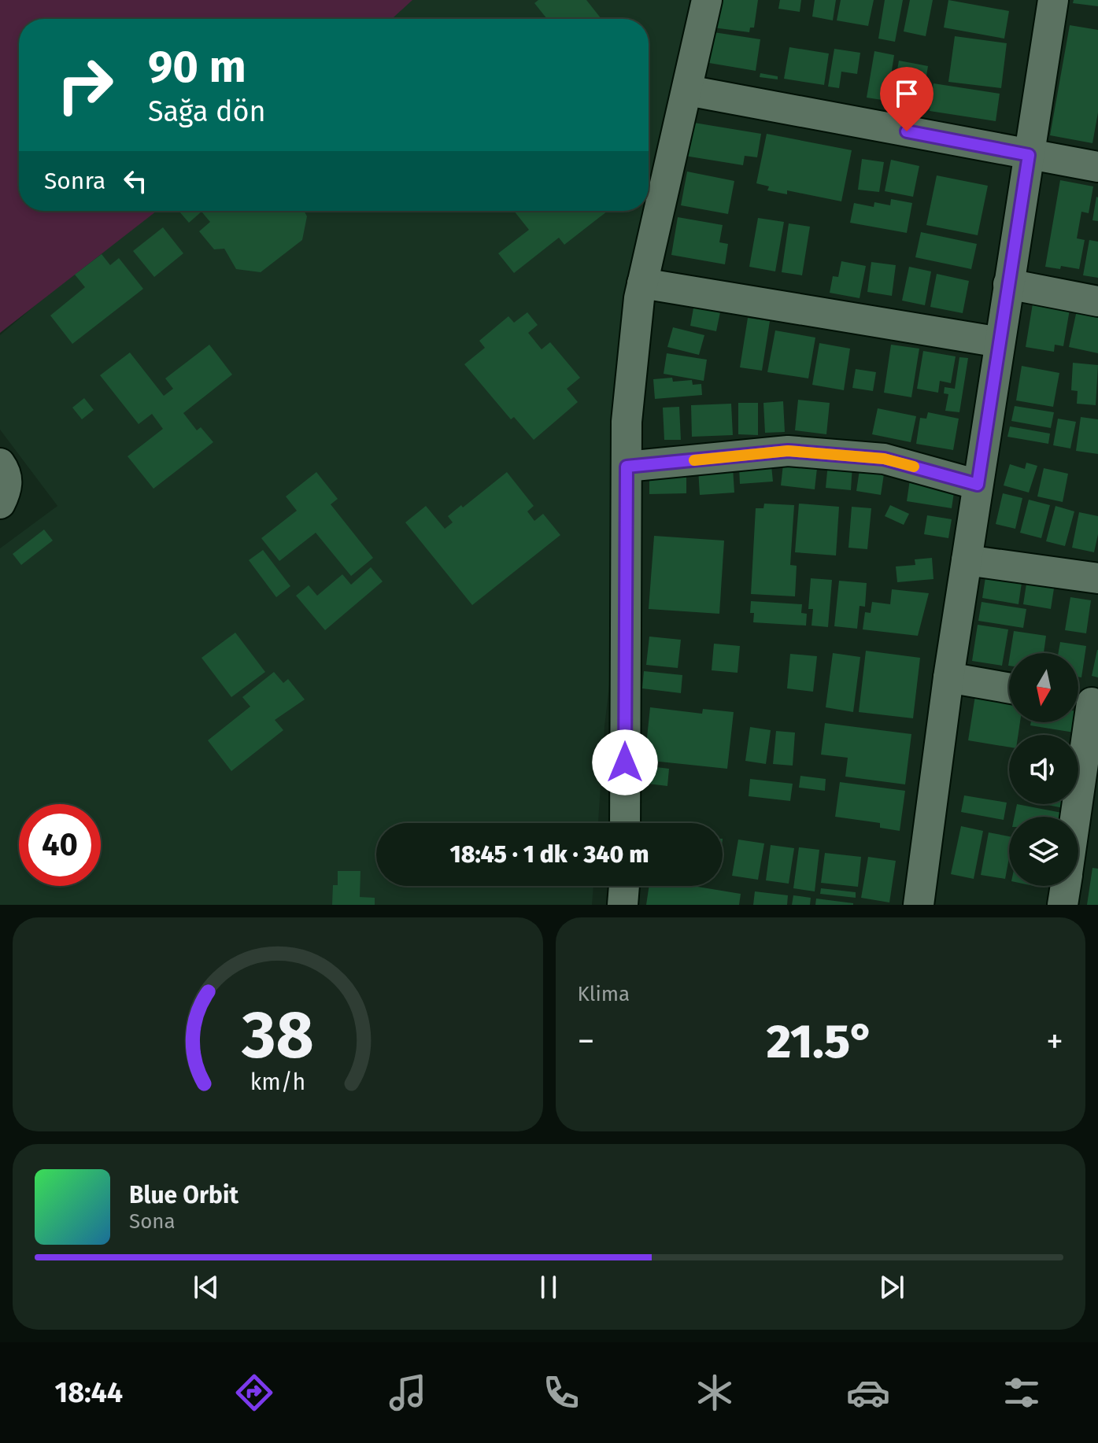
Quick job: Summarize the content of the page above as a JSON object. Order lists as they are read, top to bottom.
{
  "north": "bottom",
  "page": {
    "turn": ["90 m", "Sağa dön"],
    "then": "Sonra",
    "limit": "40",
    "trip": "18:45 · 1 dk · 340 m",
    "tile": "Klima",
    "heat": ["−", "21.5°", "+"],
    "song": ["Blue Orbit", "Sona"],
    "tabs": "18:44",
    "gauge": ["38", "km/h"]
  }
}
